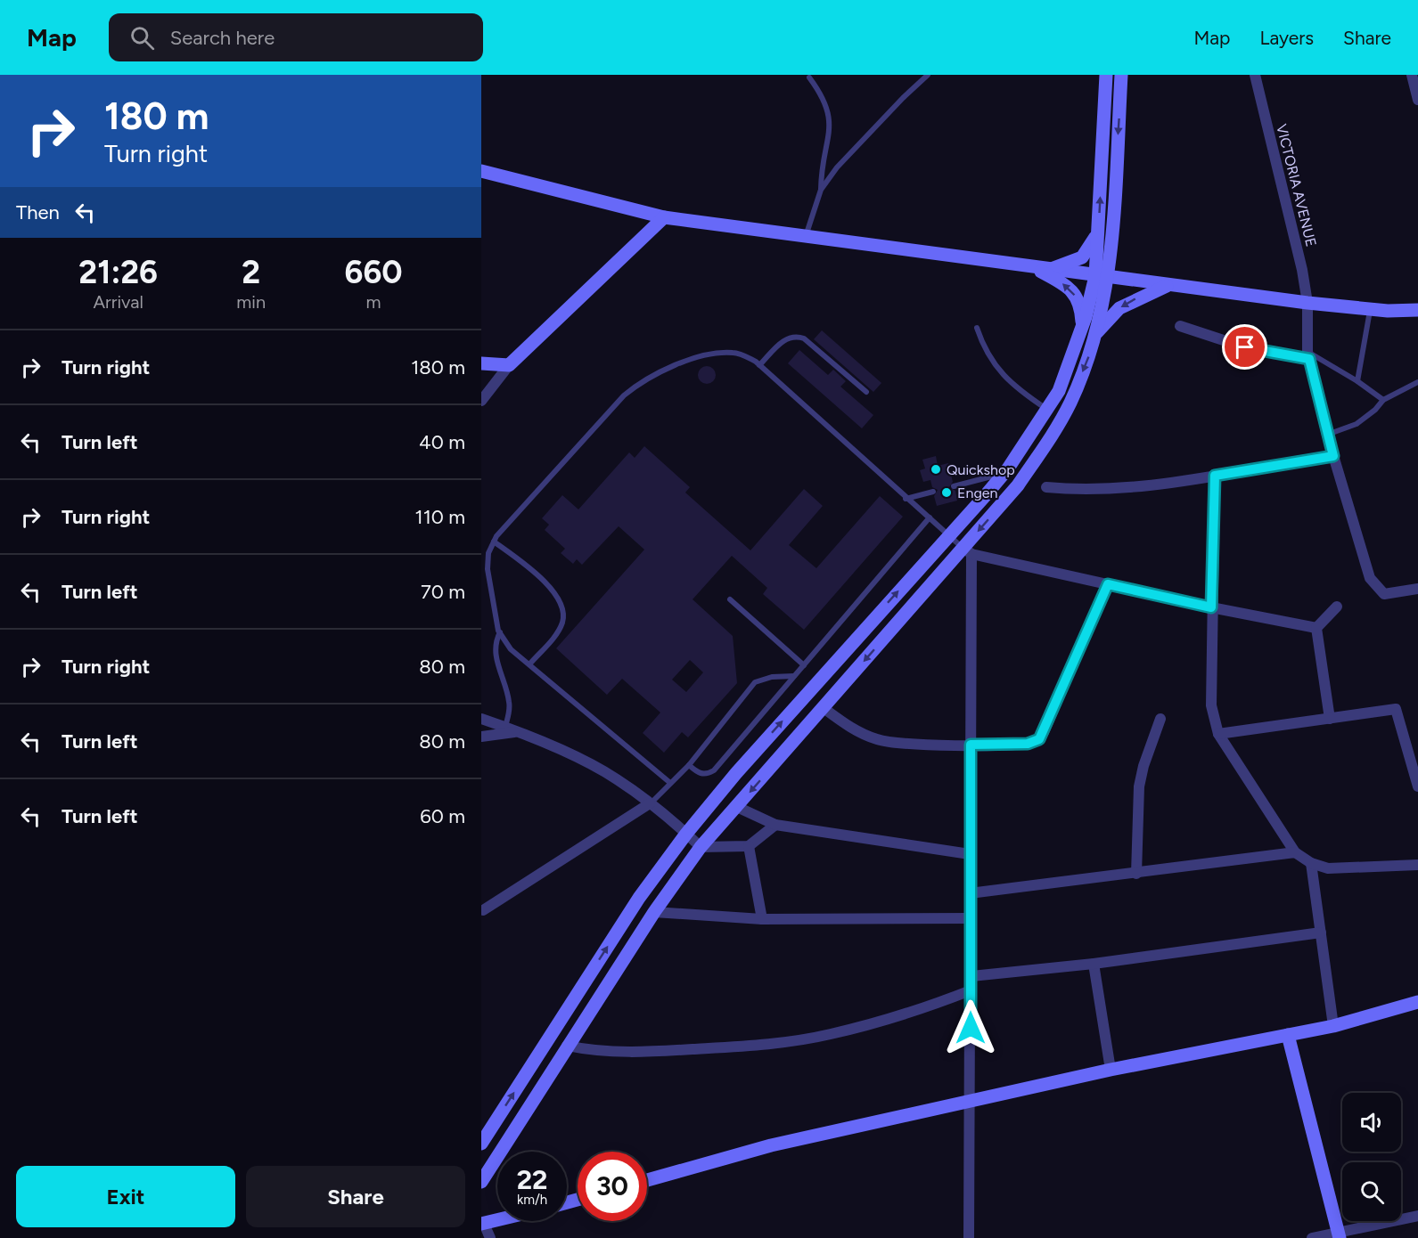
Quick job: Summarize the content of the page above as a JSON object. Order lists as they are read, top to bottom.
{
  "streets": {
    "street": ["VICTORIA AVENUE"]
  },
  "places": ["Quickshop", "Engen"],
  "page": {
    "header": "Map",
    "search": "Search here",
    "nav": ["Map", "Layers", "Share"],
    "turn": ["180 m", "Turn right"],
    "then": "Then",
    "eta": [
      "21:26",
      "Arrival",
      "2",
      "min",
      "660",
      "m"
    ],
    "list": [
      {
        "name": "Turn right",
        "value": "180 m"
      },
      {
        "name": "Turn left",
        "value": "40 m"
      },
      {
        "name": "Turn right",
        "value": "110 m"
      },
      {
        "name": "Turn left",
        "value": "70 m"
      },
      {
        "name": "Turn right",
        "value": "80 m"
      },
      {
        "name": "Turn left",
        "value": "80 m"
      },
      {
        "name": "Turn left",
        "value": "60 m"
      }
    ],
    "speed": "22 km/h",
    "limit": "30",
    "buttons": ["Exit", "Share"]
  }
}
